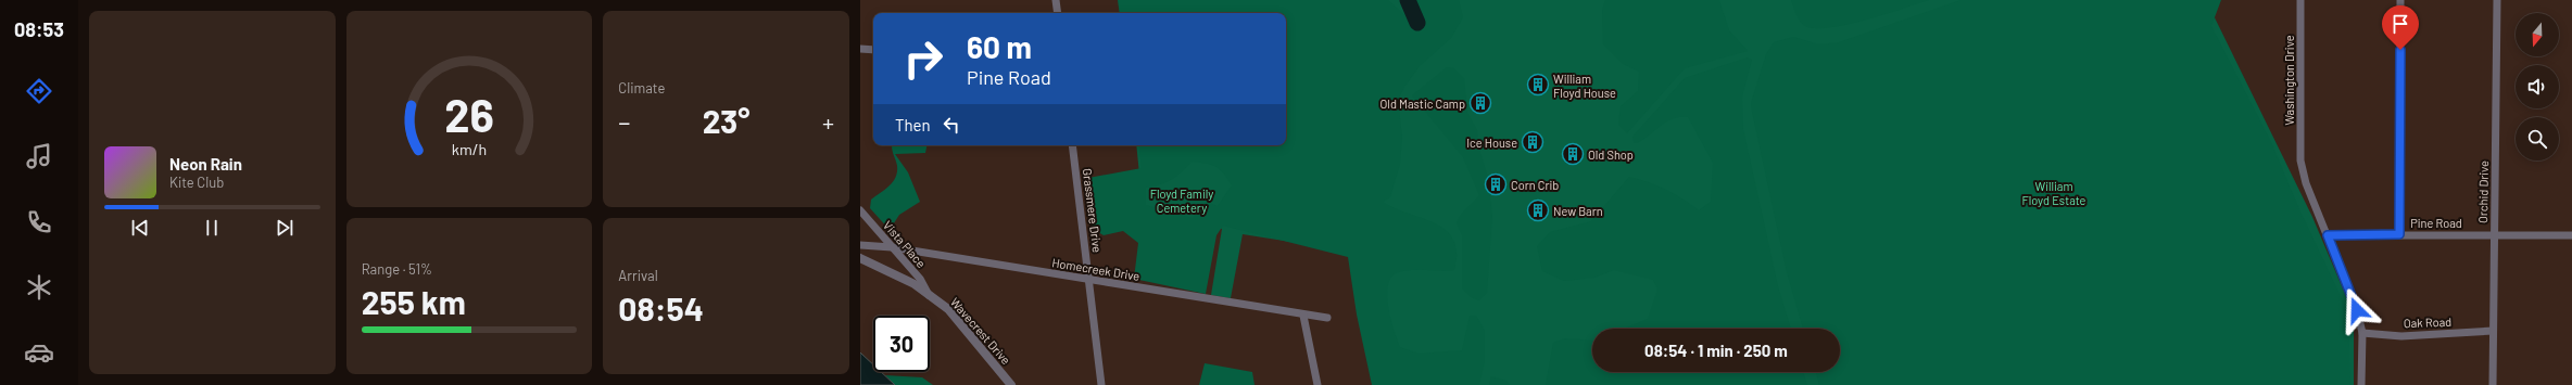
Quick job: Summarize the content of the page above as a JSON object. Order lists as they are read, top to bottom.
{
  "streets": {
    "street": [
      "Washington Drive",
      "Orchid Drive",
      "Grassmere Drive",
      "Pine Road",
      "Vista Place",
      "Homecreek Drive",
      "Oak Road",
      "Wavecrest Drive"
    ]
  },
  "crossings": [
    ["Washington Drive", "Pine Road"],
    ["Washington Drive", "Oak Road"],
    ["Orchid Drive", "Pine Road"],
    ["Orchid Drive", "Oak Road"],
    ["Grassmere Drive", "Homecreek Drive"],
    ["Vista Place", "Homecreek Drive"],
    ["Vista Place", "Wavecrest Drive"]
  ],
  "parks": ["William Floyd Estate", "Floyd Family Cemetery"],
  "places": {
    "building": [
      "William Floyd House",
      "Old Mastic Camp",
      "Ice House",
      "Old Shop",
      "Corn Crib",
      "New Barn"
    ]
  },
  "north": "bottom",
  "page": {
    "tabs": "08:53",
    "tile": [
      "Climate",
      ["Range · 51%", "255 km"],
      ["Arrival", "08:54"]
    ],
    "turn": ["60 m", "Pine Road"],
    "heat": ["−", "23°", "+"],
    "then": "Then",
    "song": ["Neon Rain", "Kite Club"],
    "limit": "30",
    "trip": "08:54 · 1 min · 250 m",
    "gauge": ["26", "km/h"]
  }
}
